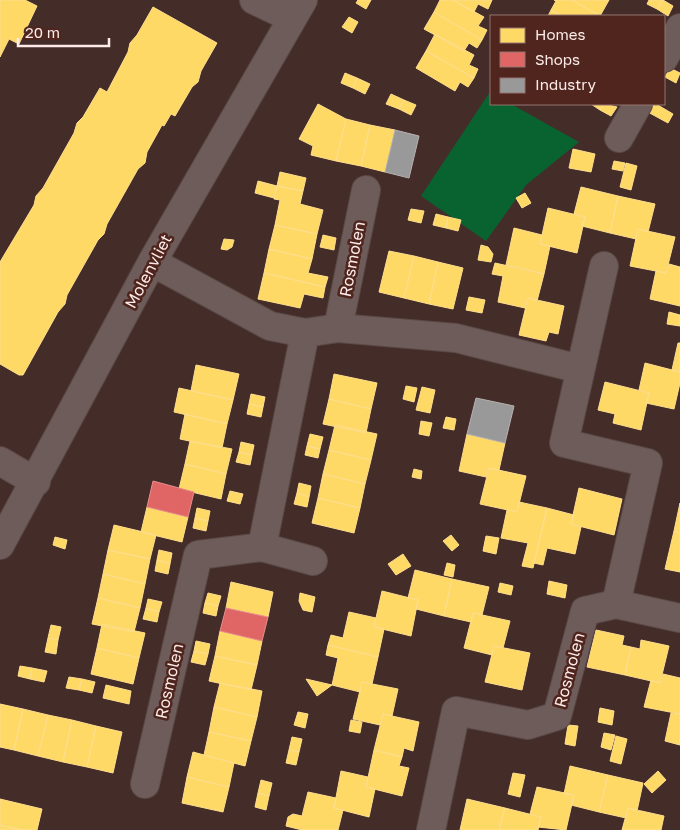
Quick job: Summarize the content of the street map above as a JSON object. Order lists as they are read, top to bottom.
{
  "streets": {
    "street": ["Rosmolen", "Molenvliet"]
  },
  "legend": ["Homes", "Shops", "Industry"],
  "scale_bar": "20 m"
}
